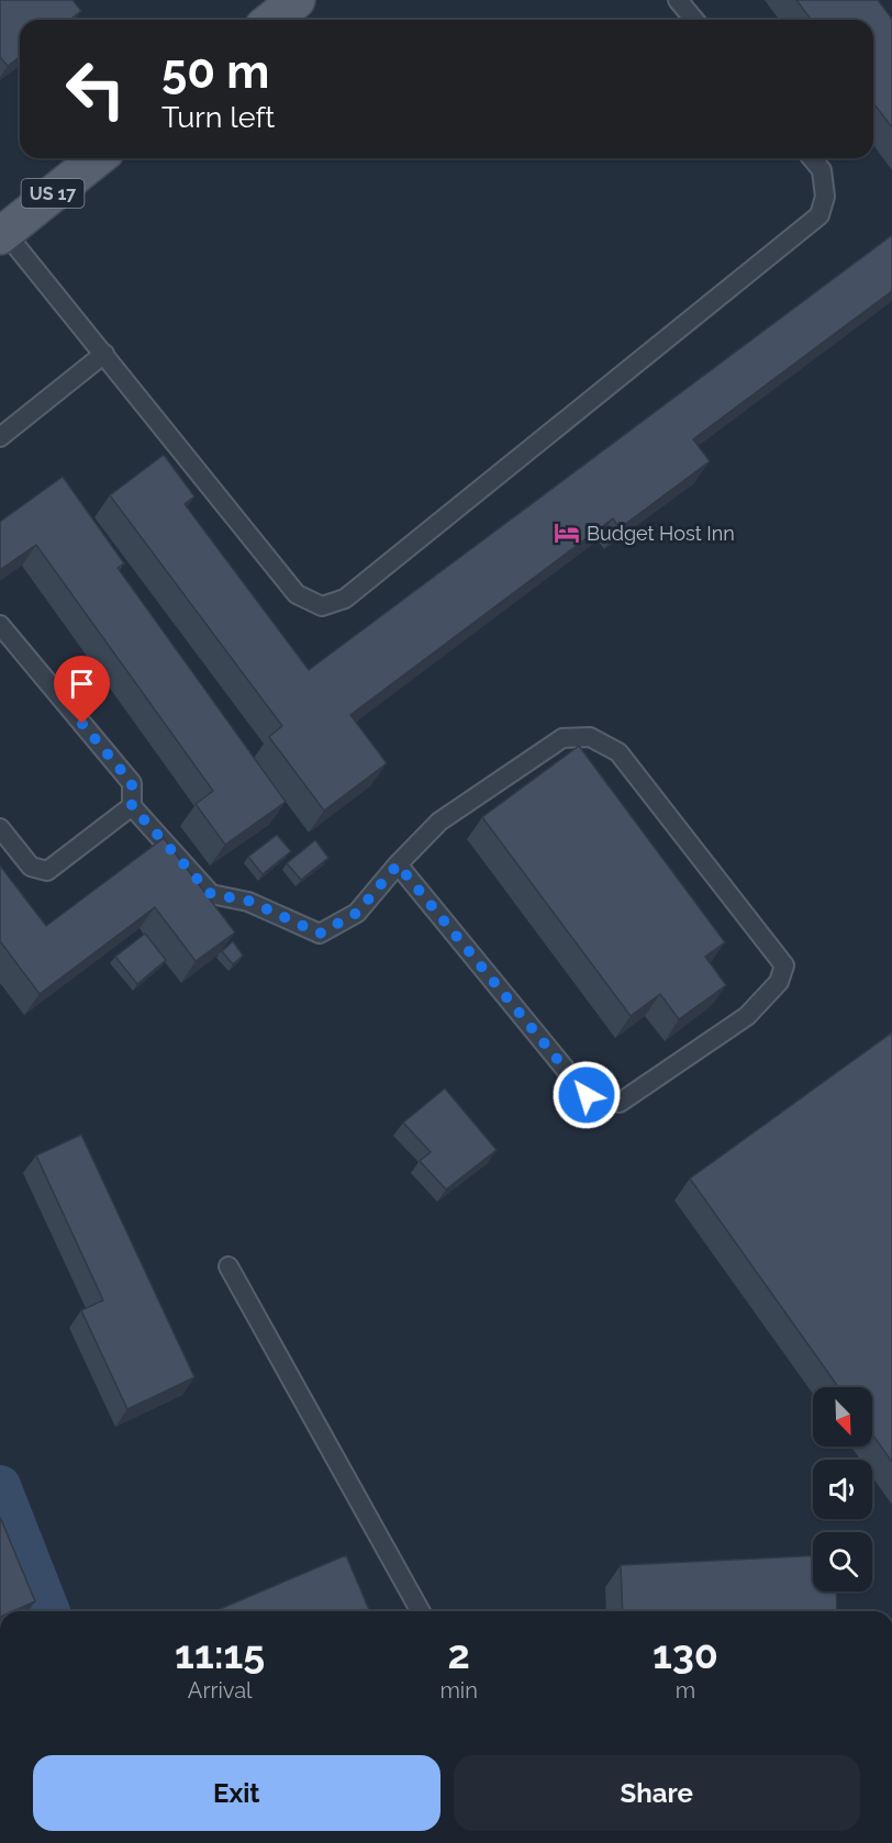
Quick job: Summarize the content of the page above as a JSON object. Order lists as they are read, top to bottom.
{
  "streets": {
    "main road": ["US 17"]
  },
  "places": {
    "hotel": ["Budget Host Inn"]
  },
  "north": "bottom right",
  "page": {
    "turn": ["50 m", "Turn left"],
    "eta": [
      "11:15",
      "Arrival",
      "2",
      "min",
      "130",
      "m"
    ],
    "buttons": ["Exit", "Share"]
  }
}
